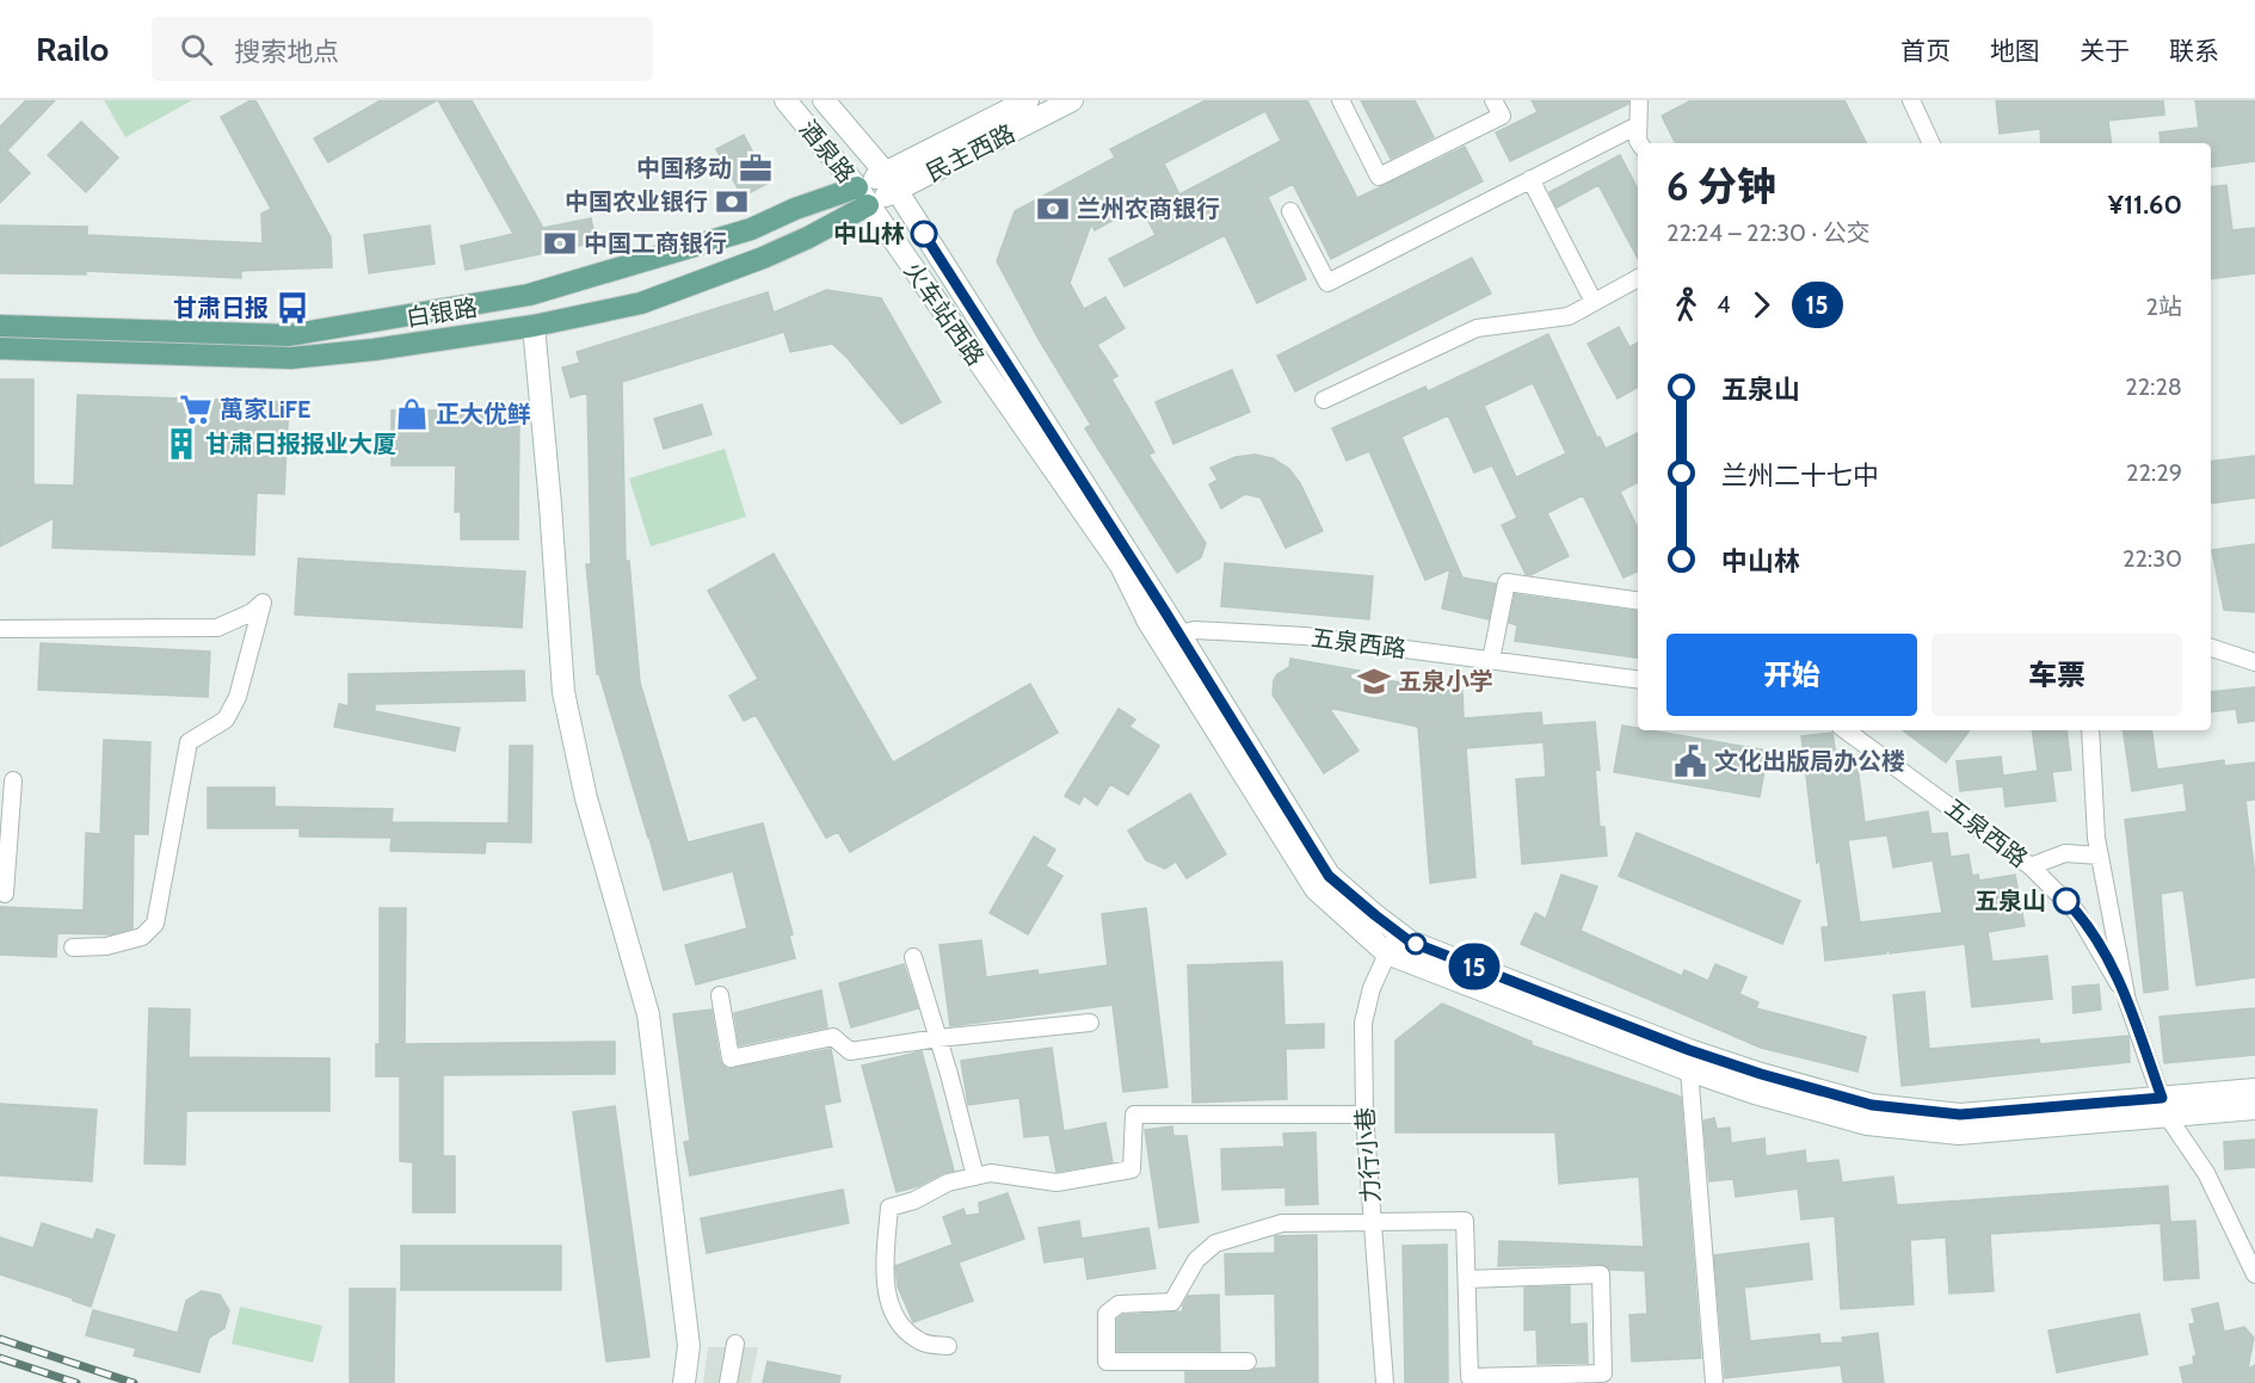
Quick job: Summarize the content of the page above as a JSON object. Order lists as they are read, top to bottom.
{
  "streets": {
    "main road": [
      "酒泉路",
      "民主西路",
      "白银路",
      "火车站西路"
    ],
    "street": ["五泉西路", "力行小巷"]
  },
  "crossings": [
    ["酒泉路", "民主西路"],
    ["酒泉路", "白银路"],
    ["酒泉路", "火车站西路"],
    ["民主西路", "白银路"],
    ["民主西路", "火车站西路"],
    ["白银路", "火车站西路"],
    ["火车站西路", "五泉西路"],
    ["火车站西路", "力行小巷"]
  ],
  "places": {
    "office": ["中国移动"],
    "bank": ["中国农业银行", "兰州农商银行", "中国工商银行"],
    "other": ["中山林", "五泉山"],
    "bus stop": ["甘肃日报"],
    "supermarket": ["萬家LiFE"],
    "shop": ["正大优鲜"],
    "building": ["甘肃日报报业大厦"],
    "school or university": ["五泉小学"],
    "public building": ["文化出版局办公楼"]
  },
  "lines": ["bus line 15"],
  "page": {
    "header": "Railo",
    "search": "搜索地点",
    "nav": [
      "首页",
      "地图",
      "关于",
      "联系"
    ],
    "on_map": "15",
    "heading": ["6 分钟", "22:24 – 22:30 · 公交", "¥11.60"],
    "legs": ["4", "15", "2站"],
    "list": [
      {
        "name": "五泉山",
        "value": "22:28"
      },
      {
        "name": "兰州二十七中",
        "value": "22:29"
      },
      {
        "name": "中山林",
        "value": "22:30"
      }
    ],
    "buttons": ["开始", "车票"]
  }
}
